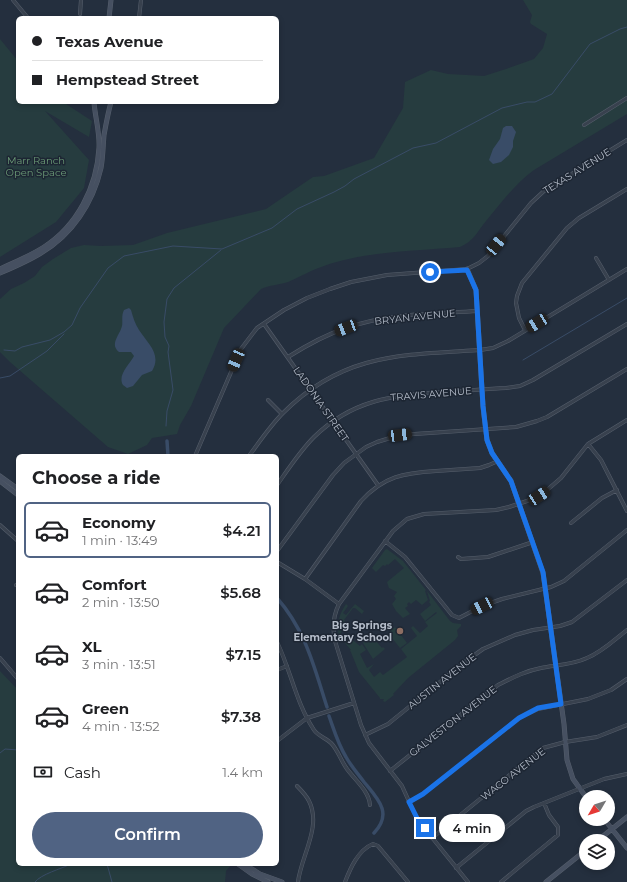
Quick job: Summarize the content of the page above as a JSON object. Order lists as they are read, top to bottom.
{
  "streets": {
    "street": [
      "TEXAS AVENUE",
      "BRYAN AVENUE",
      "TRAVIS AVENUE",
      "LADONIA STREET",
      "AUSTIN AVENUE",
      "GALVESTON AVENUE",
      "WACO AVENUE"
    ]
  },
  "crossings": [
    ["TEXAS AVENUE", "LADONIA STREET"],
    ["BRYAN AVENUE", "LADONIA STREET"],
    ["TRAVIS AVENUE", "LADONIA STREET"]
  ],
  "parks": ["Marr Ranch Open Space"],
  "places": ["Big Springs Elementary School"],
  "north": "bottom left",
  "page": {
    "banner": ["Texas Avenue", "Hempstead Street"],
    "heading": "Choose a ride",
    "list": [
      {
        "name": "Economy",
        "note": "1 min · 13:49",
        "value": "$4.21"
      },
      {
        "name": "Comfort",
        "note": "2 min · 13:50",
        "value": "$5.68"
      },
      {
        "name": "XL",
        "note": "3 min · 13:51",
        "value": "$7.15"
      },
      {
        "name": "Green",
        "note": "4 min · 13:52",
        "value": "$7.38"
      }
    ],
    "pay": ["Cash", "1.4 km"],
    "buttons": "Confirm",
    "bubble": "4 min"
  }
}
